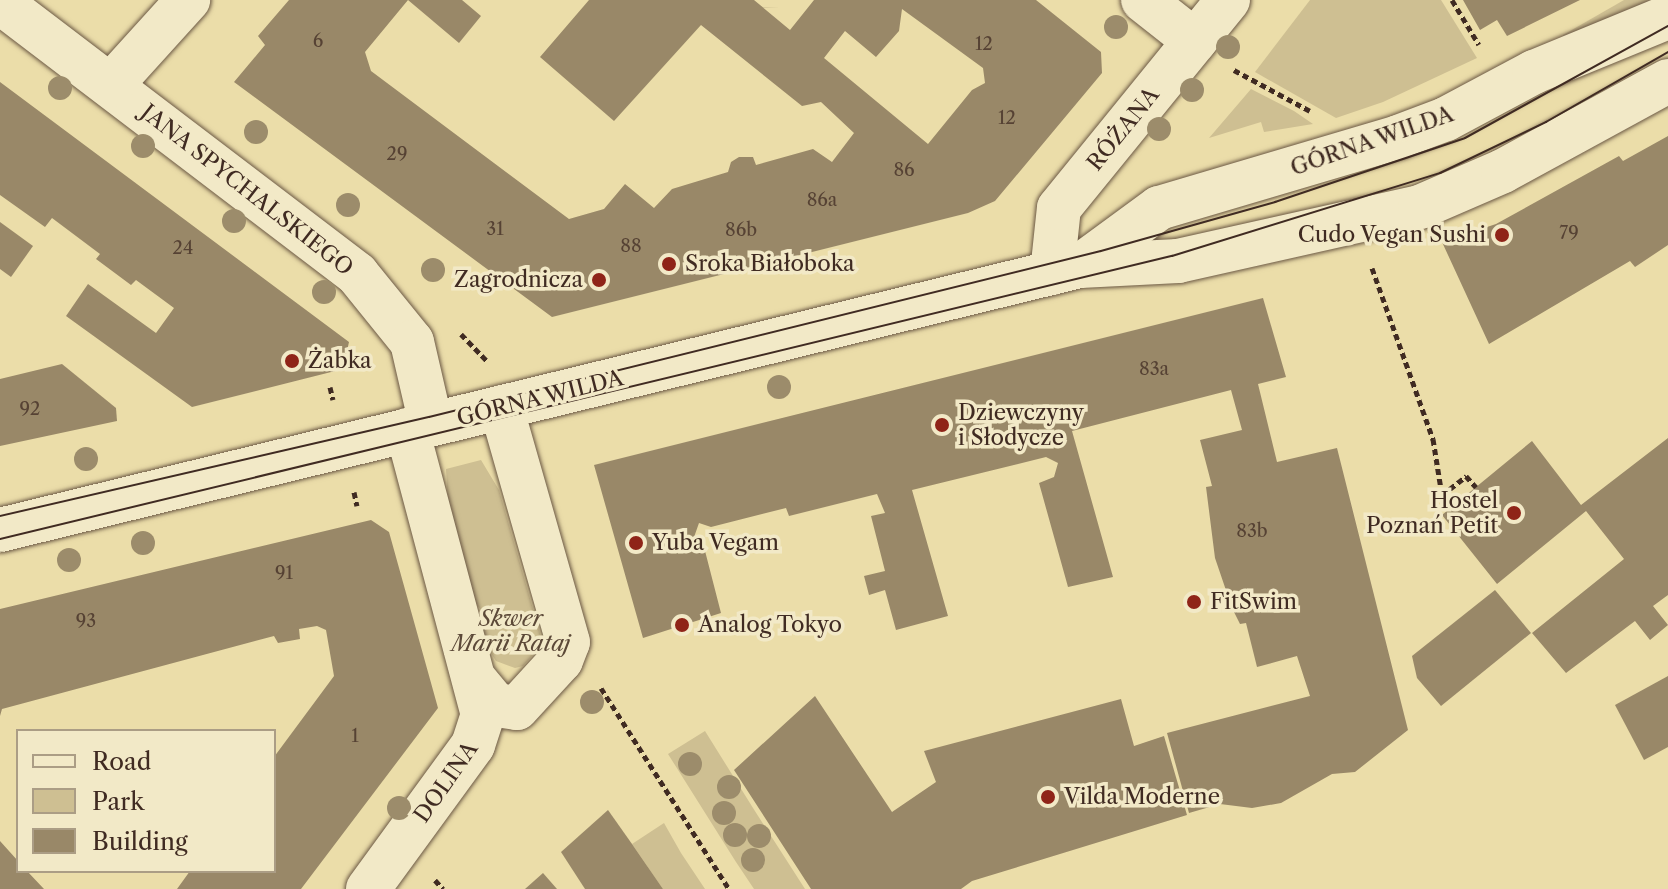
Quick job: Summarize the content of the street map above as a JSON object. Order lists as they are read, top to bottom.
{
  "streets": {
    "street": [
      "RÓŻANA",
      "GÓRNA WILDA",
      "JANA SPYCHALSKIEGO",
      "DOLINA"
    ]
  },
  "crossings": [
    ["RÓŻANA", "GÓRNA WILDA"],
    ["GÓRNA WILDA", "JANA SPYCHALSKIEGO"],
    ["GÓRNA WILDA", "DOLINA"],
    ["JANA SPYCHALSKIEGO", "DOLINA"]
  ],
  "parks": ["Skwer Marii Rataj"],
  "places": [
    "Cudo Vegan Sushi",
    "Sroka Białoboka",
    "Zagrodnicza",
    "Żabka",
    "Dziewczyny i Słodycze",
    "Hostel Poznań Petit",
    "Yuba Vegam",
    "FitSwim",
    "Analog Tokyo",
    "Vilda Moderne"
  ],
  "house_numbers": [
    "6",
    "12",
    "12",
    "29",
    "86",
    "86a",
    "31",
    "86b",
    "79",
    "88",
    "24",
    "83a",
    "92",
    "83b",
    "91",
    "93",
    "1"
  ],
  "legend": ["Road", "Park", "Building"]
}
